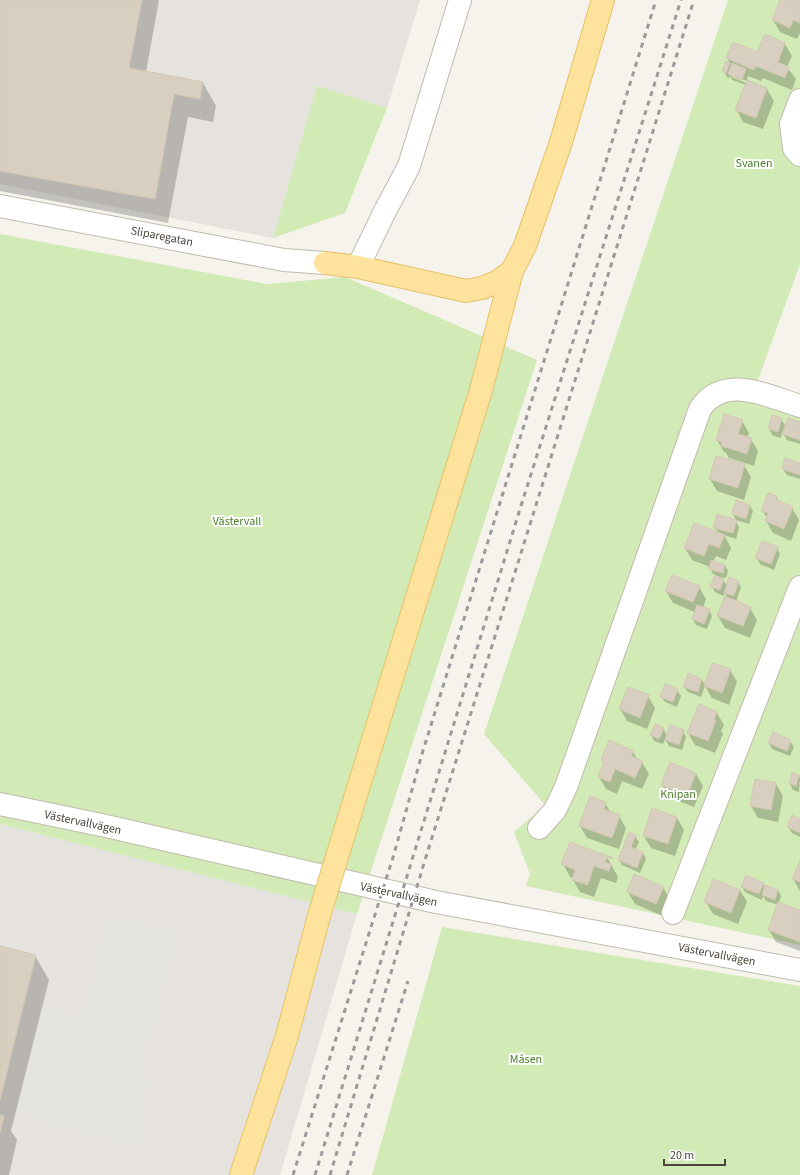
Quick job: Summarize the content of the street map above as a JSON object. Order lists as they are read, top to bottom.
{
  "streets": {
    "street": ["Sliparegatan", "Västervallvägen"]
  },
  "parks": [
    "Svanen",
    "Västervall",
    "Knipan",
    "Måsen"
  ],
  "scale_bar": "20 m"
}
